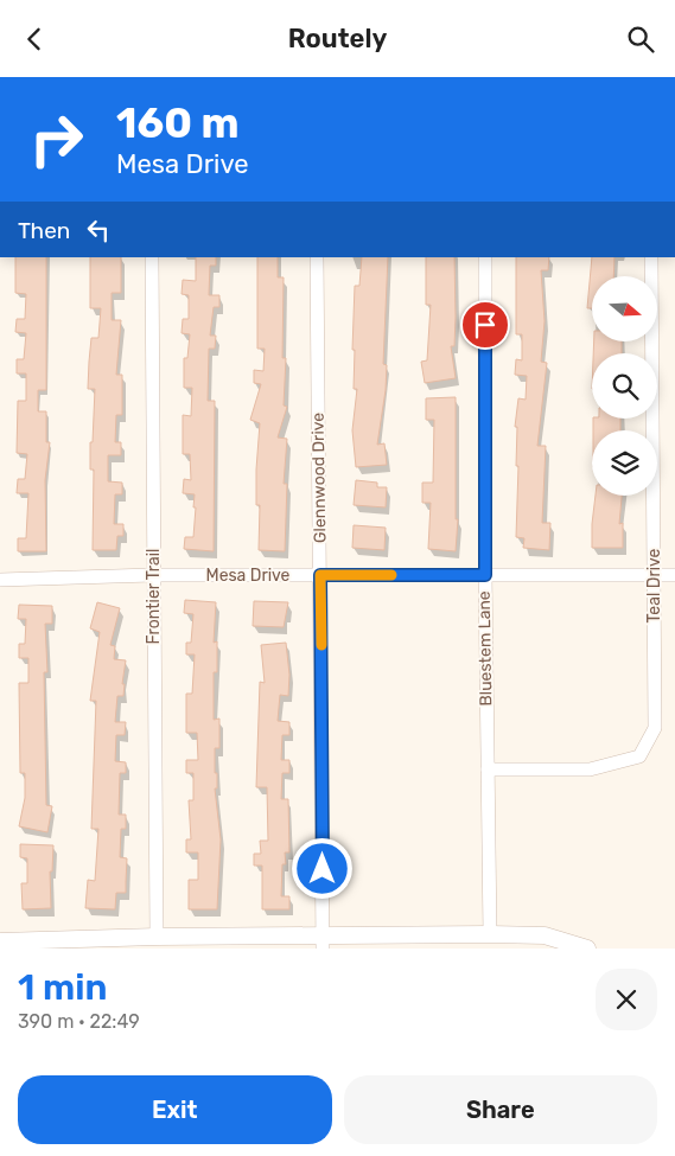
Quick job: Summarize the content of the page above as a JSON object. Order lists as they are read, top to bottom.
{
  "streets": {
    "street": [
      "Glennwood Drive",
      "Mesa Drive",
      "Teal Drive",
      "Frontier Trail",
      "Bluestem Lane"
    ]
  },
  "crossings": [
    ["Glennwood Drive", "Mesa Drive"],
    ["Mesa Drive", "Teal Drive"],
    ["Mesa Drive", "Frontier Trail"],
    ["Mesa Drive", "Bluestem Lane"],
    ["Teal Drive", "Bluestem Lane"]
  ],
  "north": "right",
  "page": {
    "header": "Routely",
    "turn": ["160 m", "Mesa Drive"],
    "then": "Then",
    "heading": ["1 min", "390 m · 22:49"],
    "buttons": ["Exit", "Share"]
  }
}
